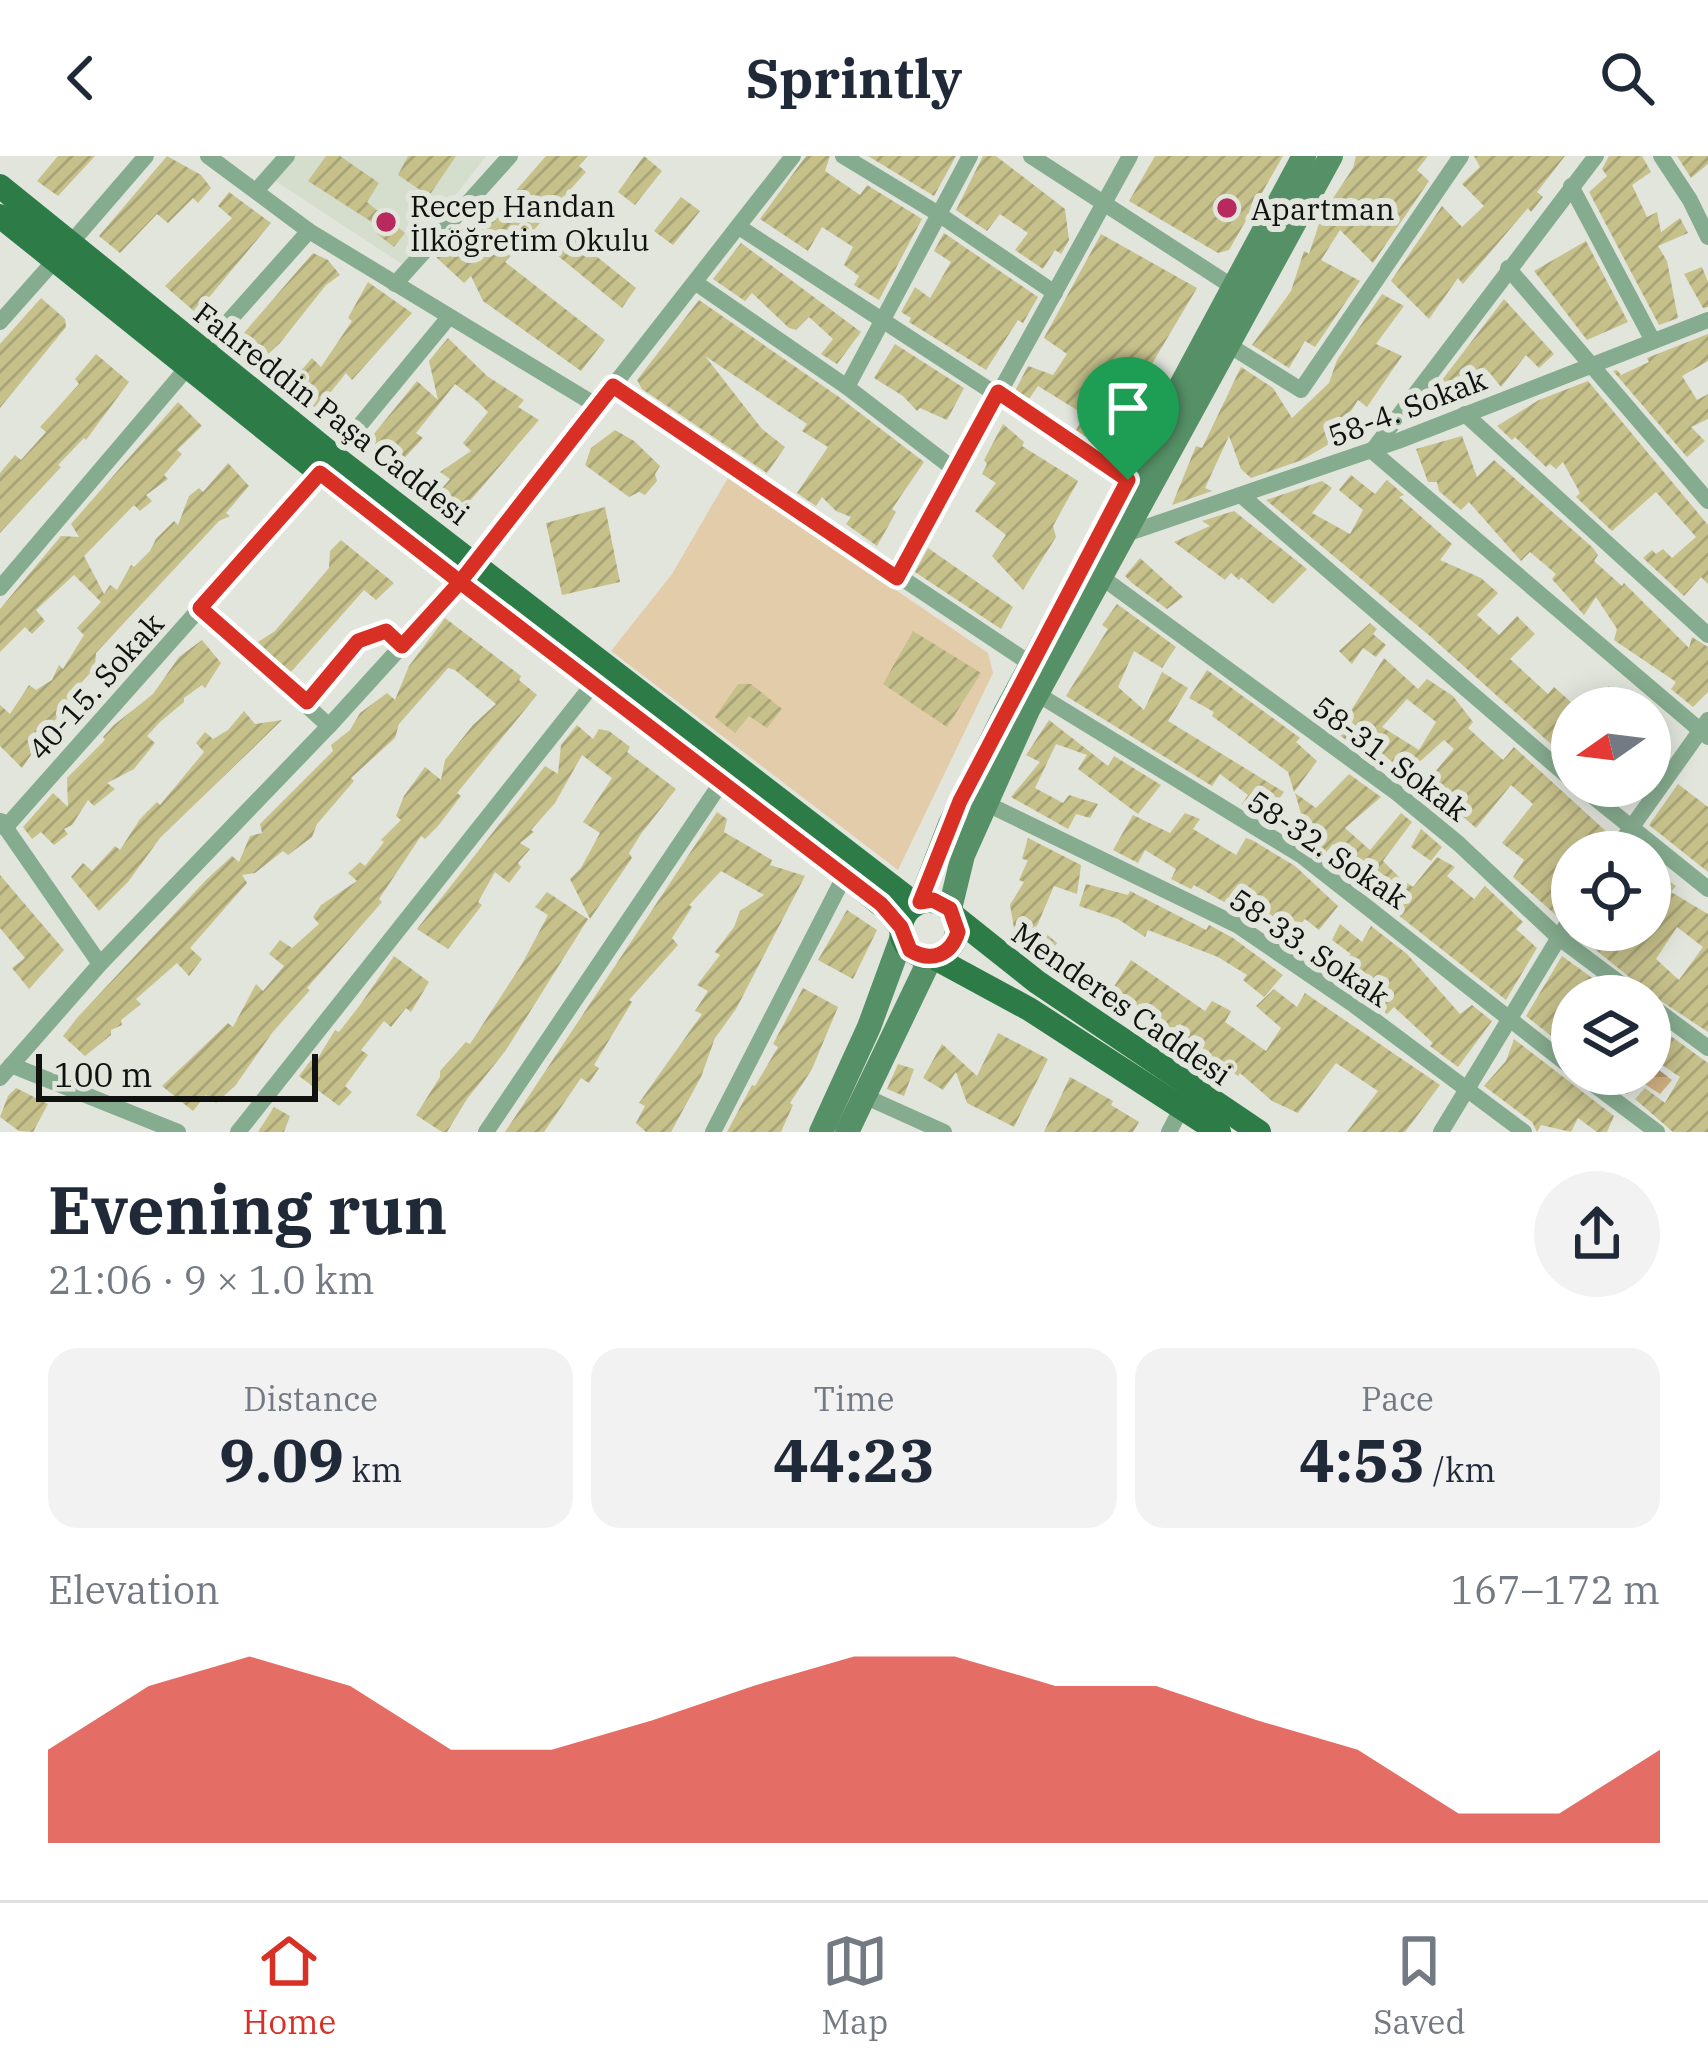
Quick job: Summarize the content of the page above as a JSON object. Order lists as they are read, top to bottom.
{
  "streets": {
    "main road": ["Fahreddin Paşa Caddesi", "Menderes Caddesi"],
    "street": [
      "58-4. Sokak",
      "40-15. Sokak",
      "58-31. Sokak",
      "58-32. Sokak",
      "58-33. Sokak"
    ]
  },
  "crossings": [
    ["Fahreddin Paşa Caddesi", "40-15. Sokak"],
    ["Fahreddin Paşa Caddesi", "Menderes Caddesi"]
  ],
  "places": ["Apartman", "Recep Handan İlköğretim Okulu"],
  "scale_bar": "100 m",
  "north": "left",
  "page": {
    "header": "Sprintly",
    "scale": "100 m",
    "heading": ["Evening run", "21:06 · 9 × 1.0 km"],
    "stats": [
      ["Distance", "9.09 km"],
      ["Time", "44:23"],
      ["Pace", "4:53 /km"]
    ],
    "chart": ["Elevation", "167–172 m"],
    "tabs": ["Home", "Map", "Saved"]
  }
}
